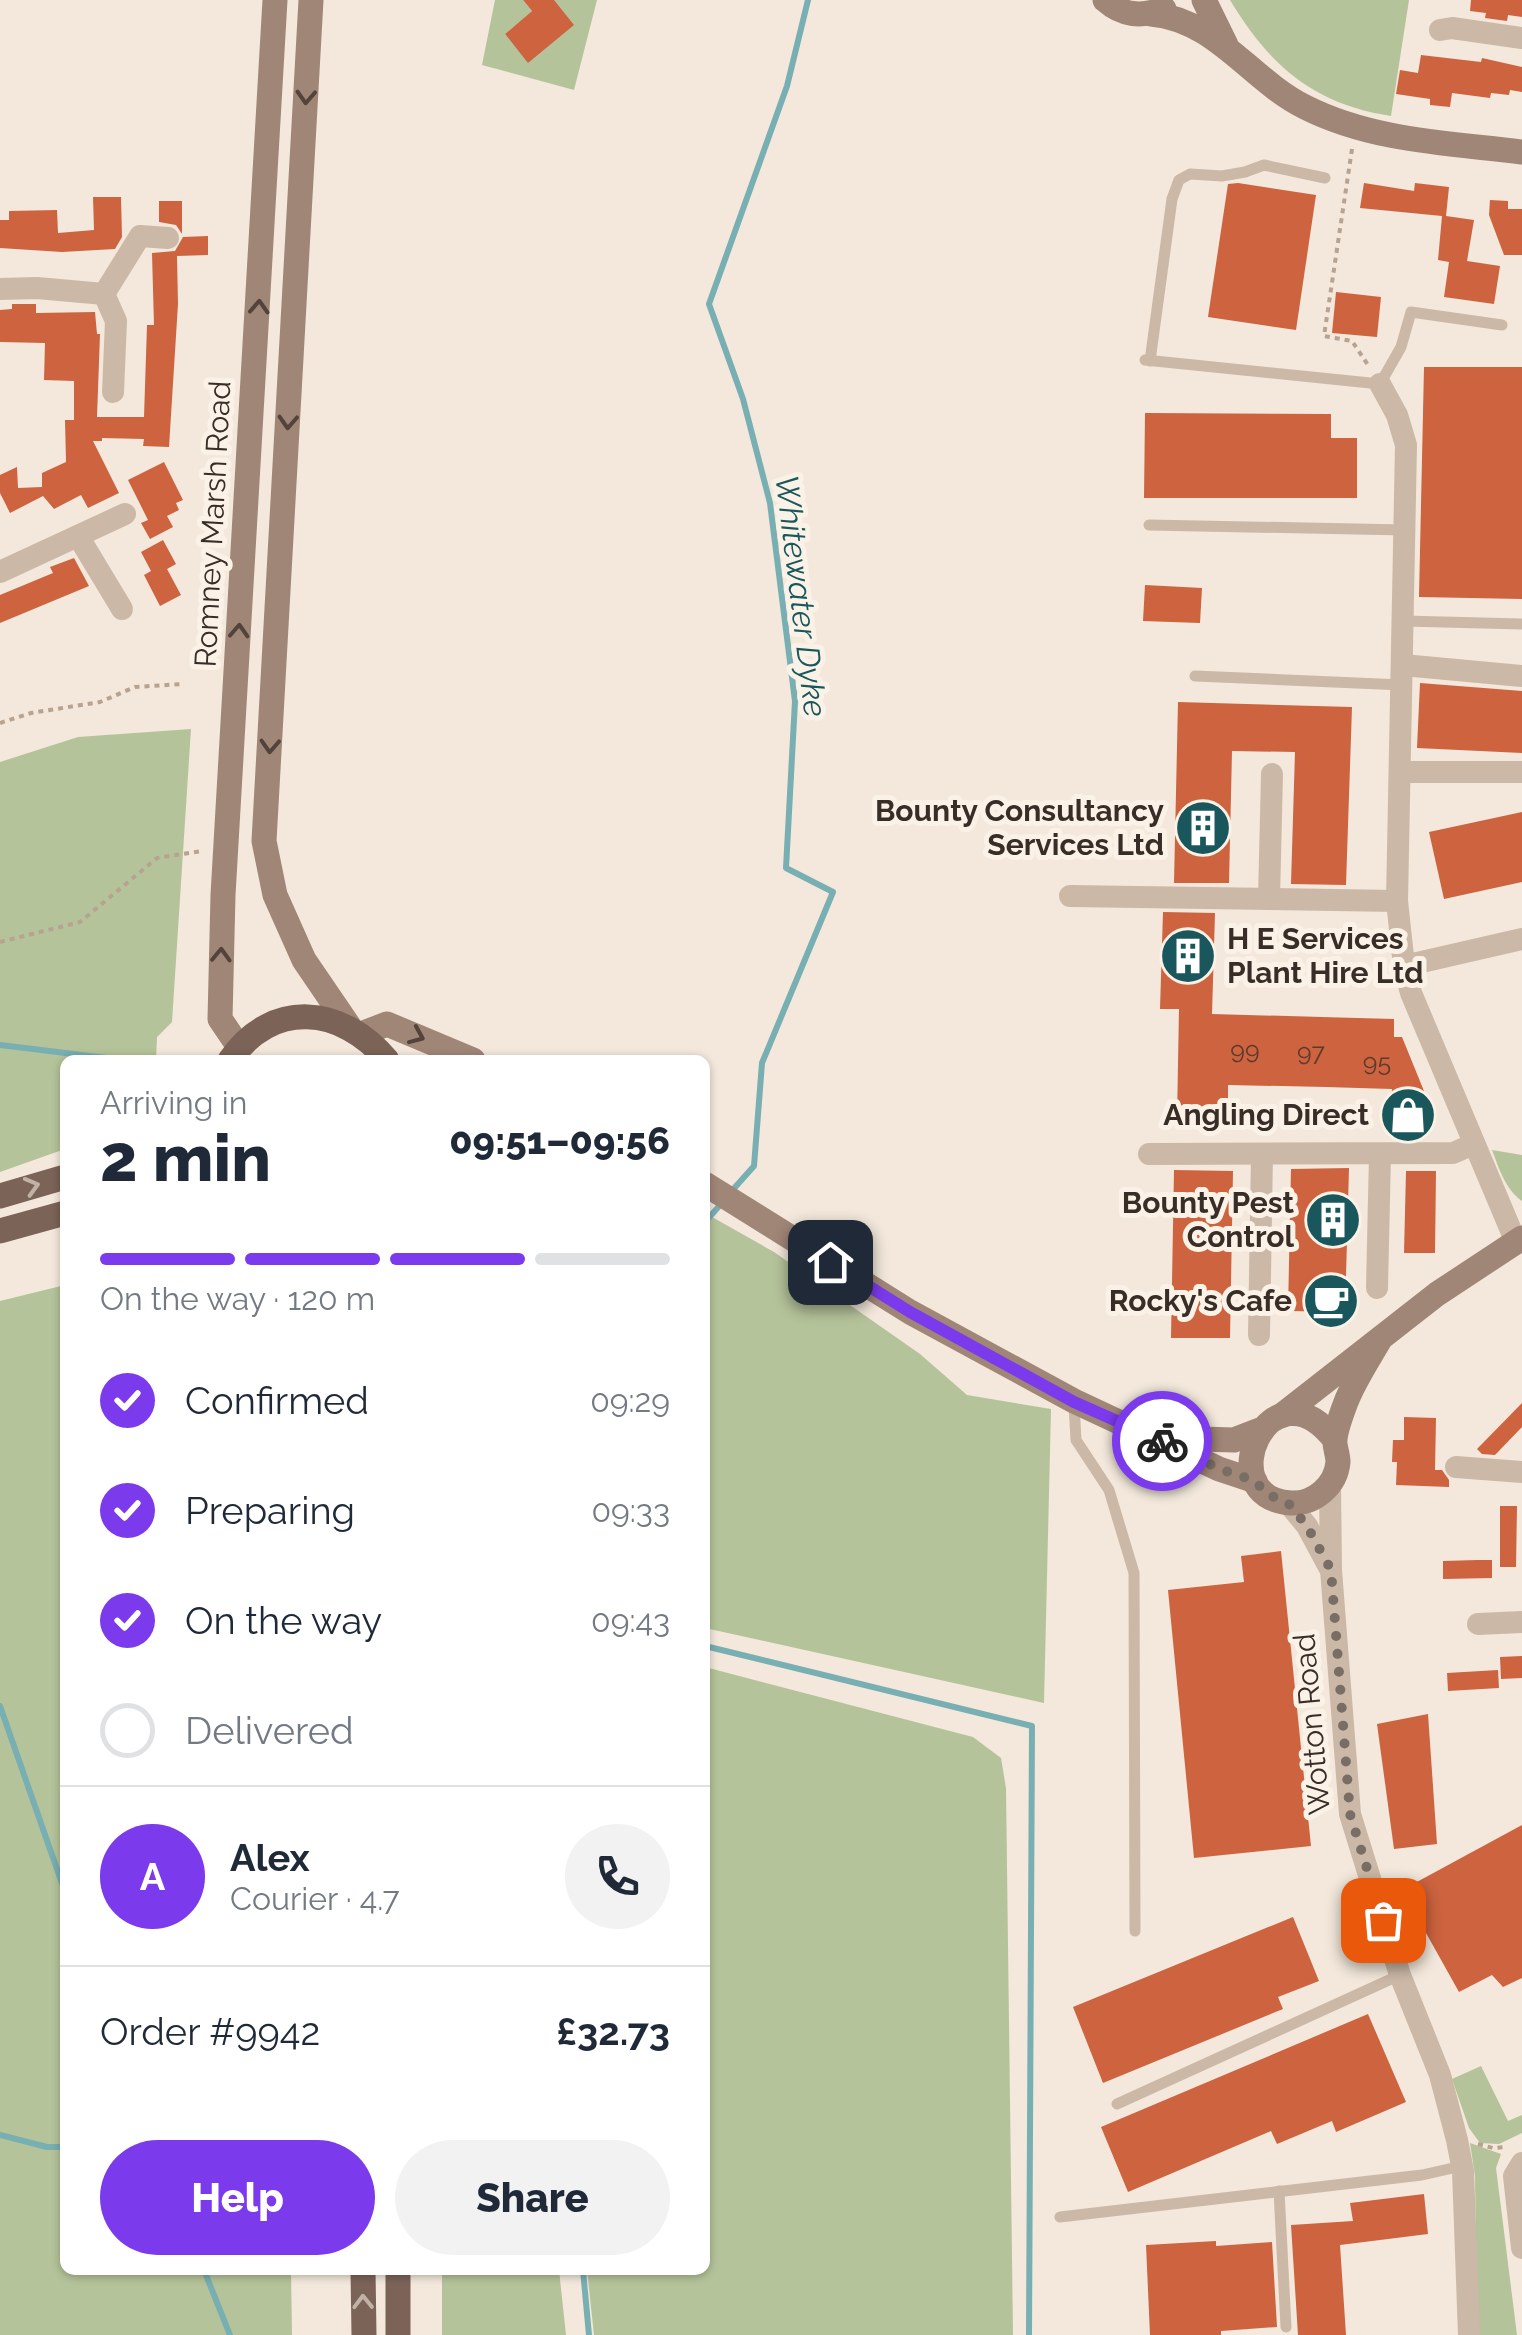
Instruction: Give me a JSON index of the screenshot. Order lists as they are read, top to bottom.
{
  "streets": {
    "street": ["Romney Marsh Road", "Wotton Road"]
  },
  "water": ["Whitewater Dyke"],
  "places": {
    "building": ["Bounty Consultancy Services Ltd", "H E Services Plant Hire Ltd", "Bounty Pest Control"],
    "shop": ["Angling Direct"],
    "cafe": ["Rocky's Cafe"]
  },
  "house_numbers": ["99", "97", "95"],
  "page": {
    "heading": ["2 min", "Arriving in", "09:51–09:56"],
    "panel": [
      "Alex",
      "Courier · 4.7",
      "Order #9942",
      "£32.73"
    ],
    "bar": "On the way · 120 m",
    "list": [
      ["Confirmed", "09:29"],
      ["Preparing", "09:33"],
      ["On the way", "09:43"],
      "Delivered"
    ],
    "round": "A",
    "buttons": ["Help", "Share"]
  }
}
